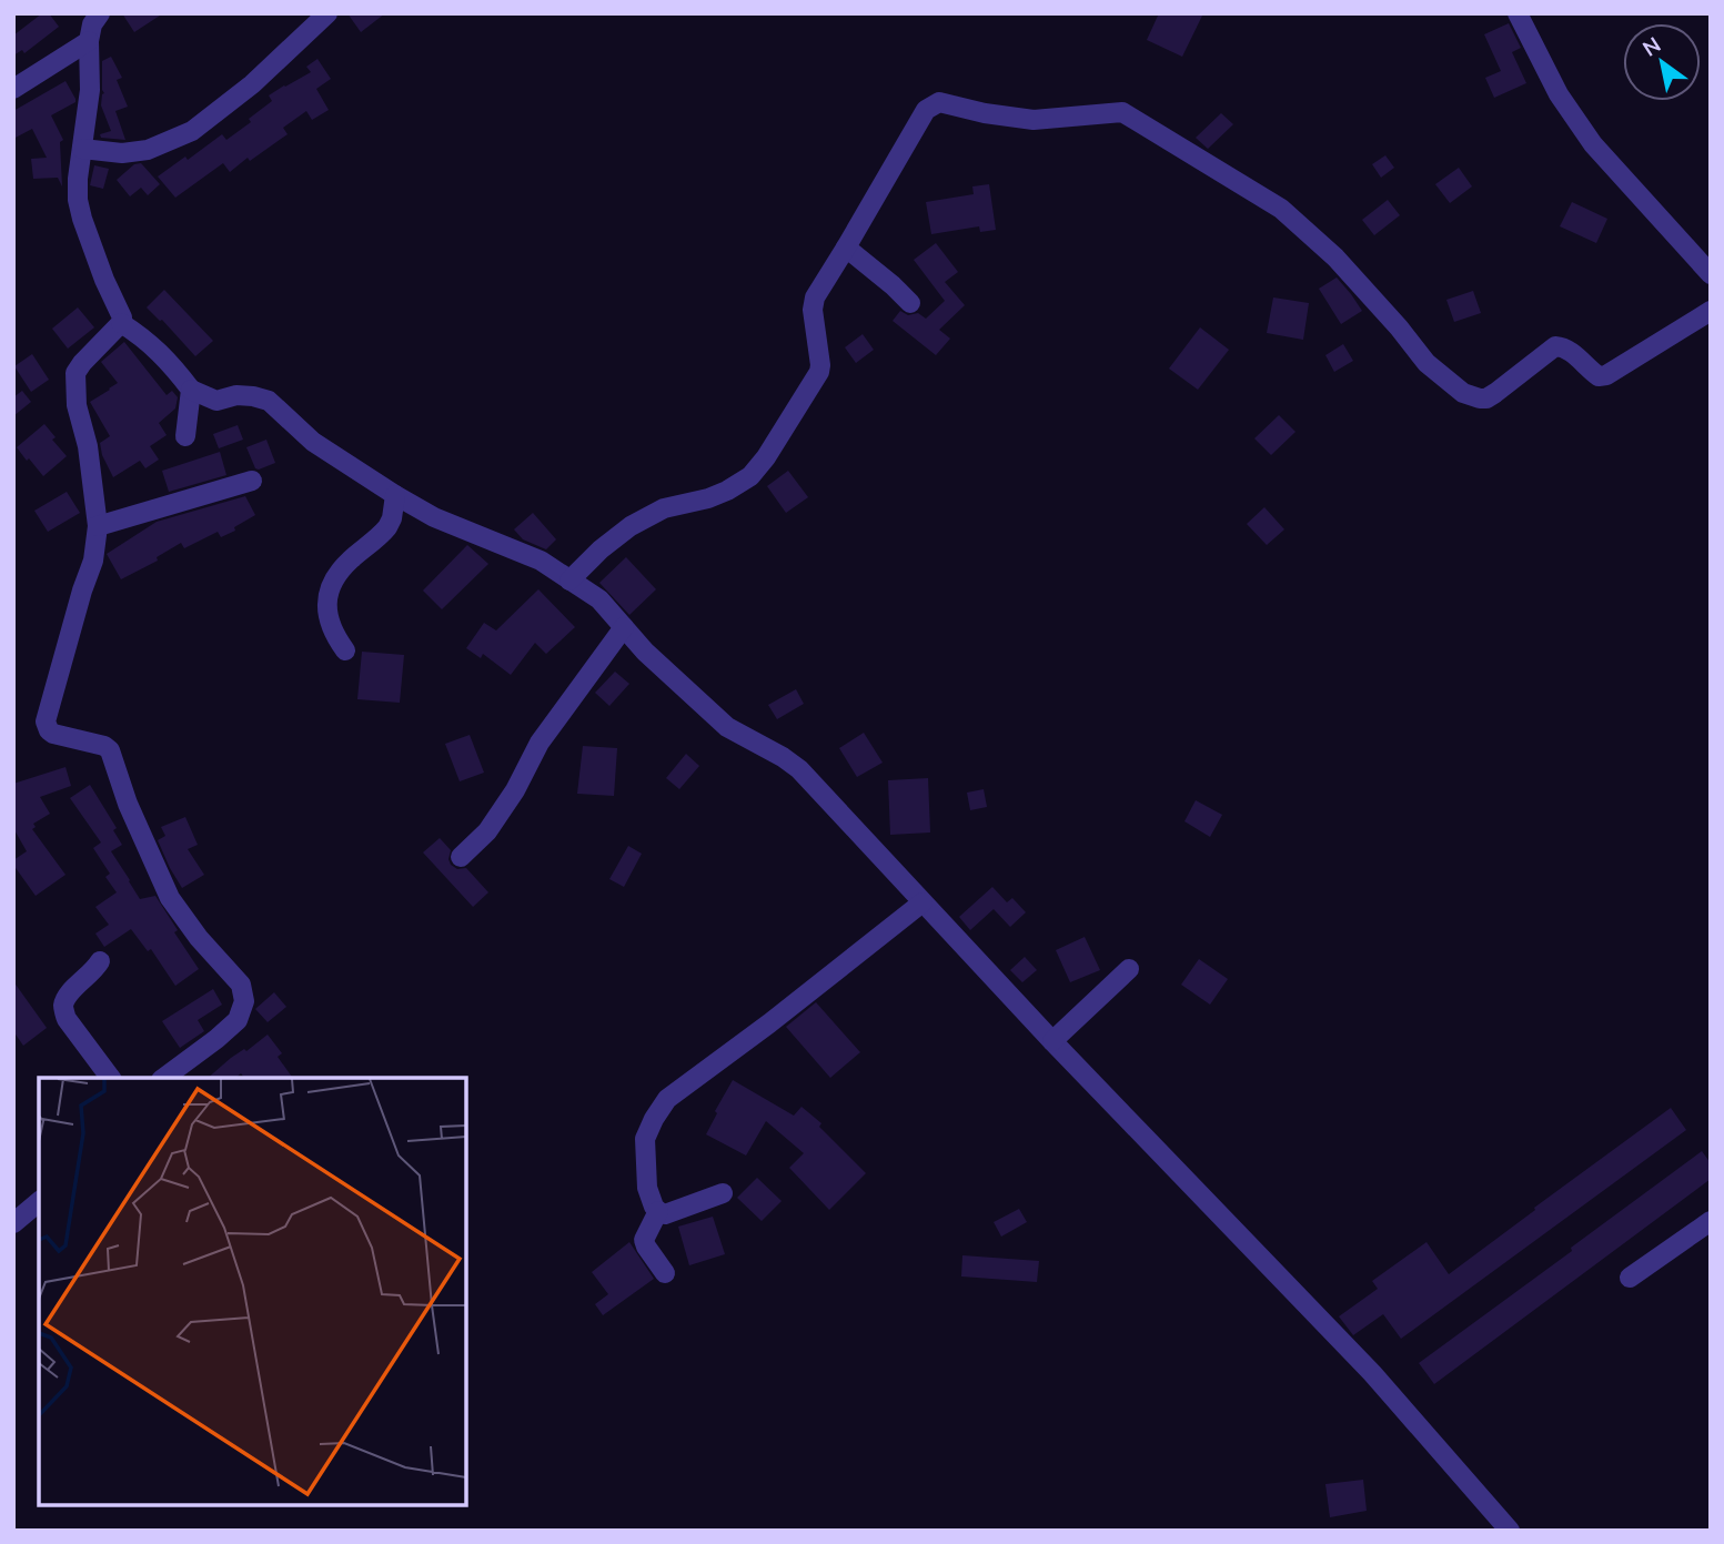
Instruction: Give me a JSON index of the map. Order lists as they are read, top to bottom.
{
  "north": "top left"
}
